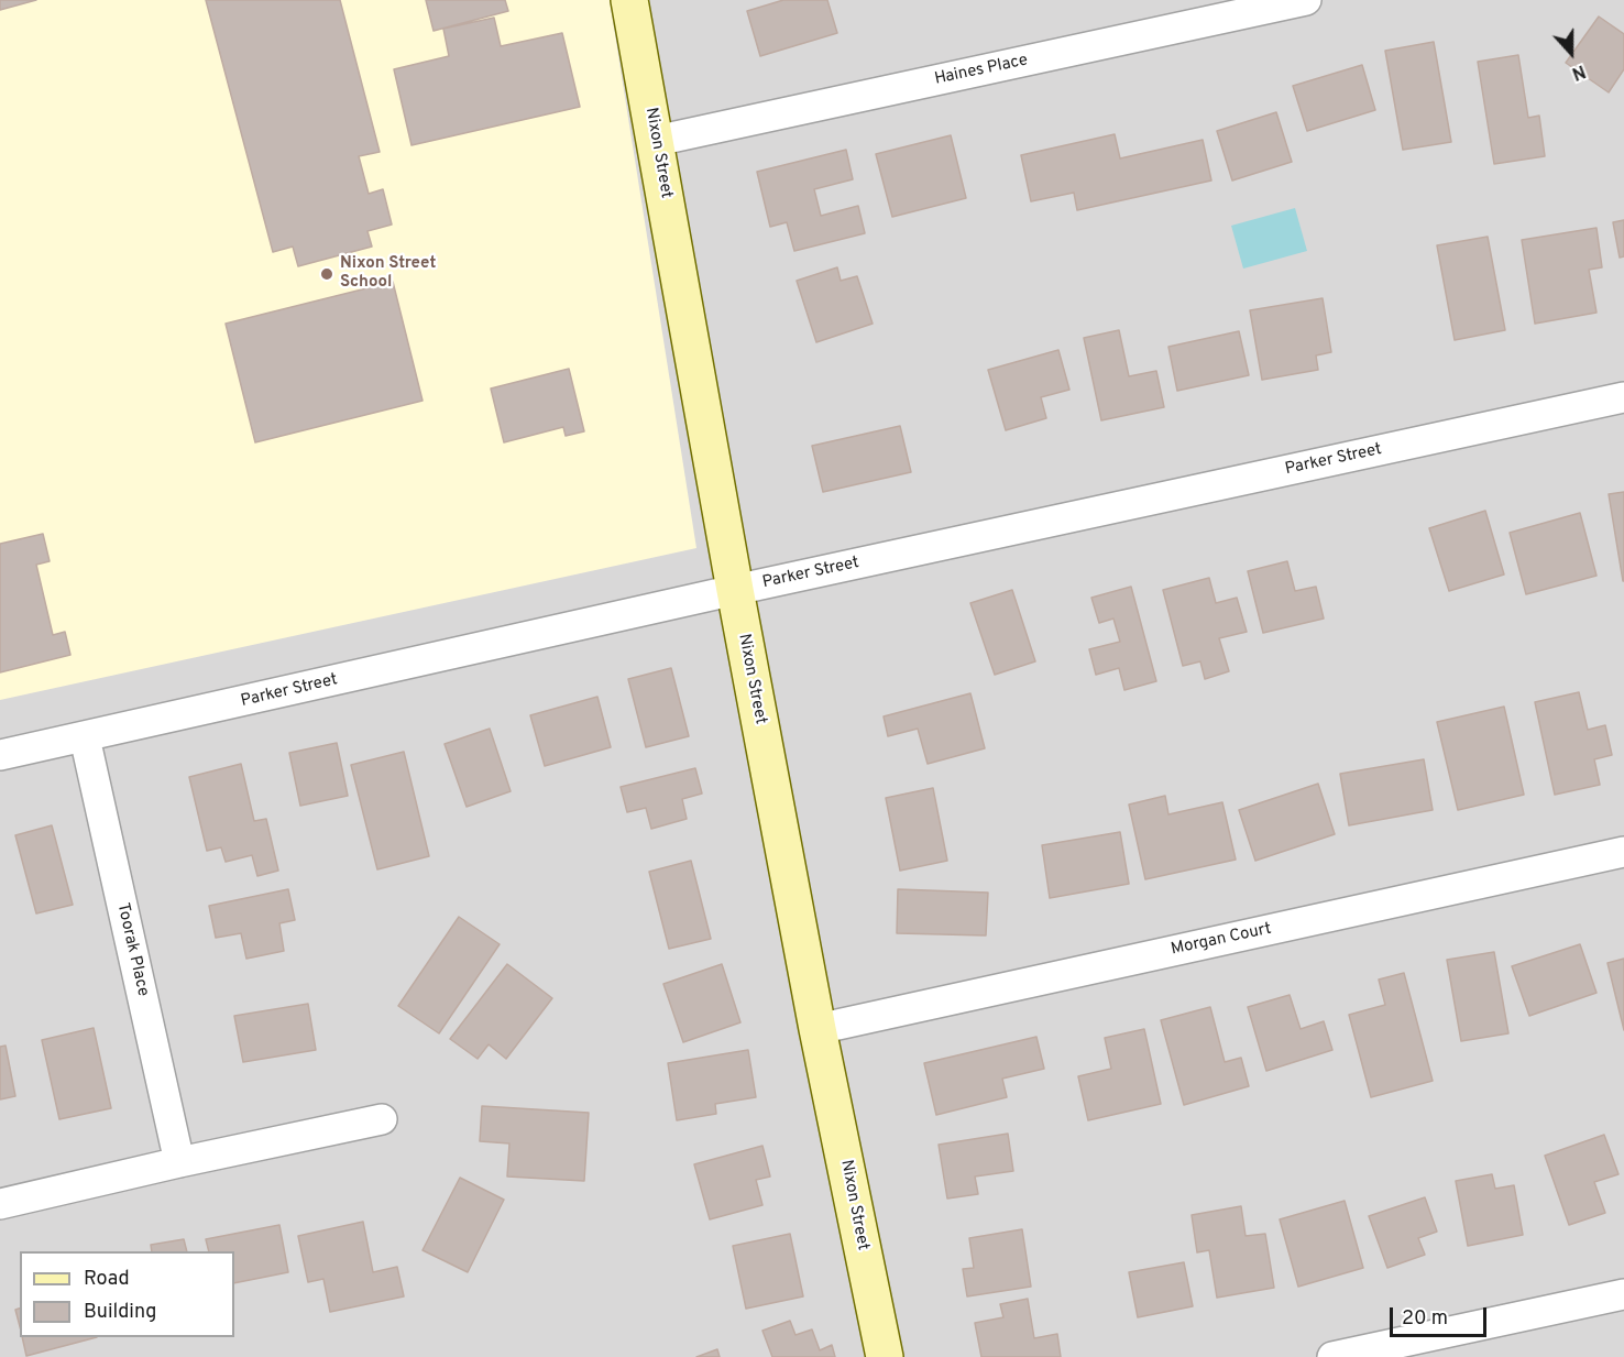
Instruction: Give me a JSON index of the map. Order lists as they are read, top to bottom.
{
  "streets": {
    "street": [
      "Haines Place",
      "Nixon Street",
      "Parker Street",
      "Morgan Court",
      "Toorak Place"
    ]
  },
  "crossings": [
    ["Haines Place", "Nixon Street"],
    ["Nixon Street", "Parker Street"],
    ["Nixon Street", "Morgan Court"],
    ["Parker Street", "Toorak Place"]
  ],
  "places": ["Nixon Street School"],
  "legend": ["Road", "Building"],
  "scale_bar": "20 m",
  "north": "bottom"
}
